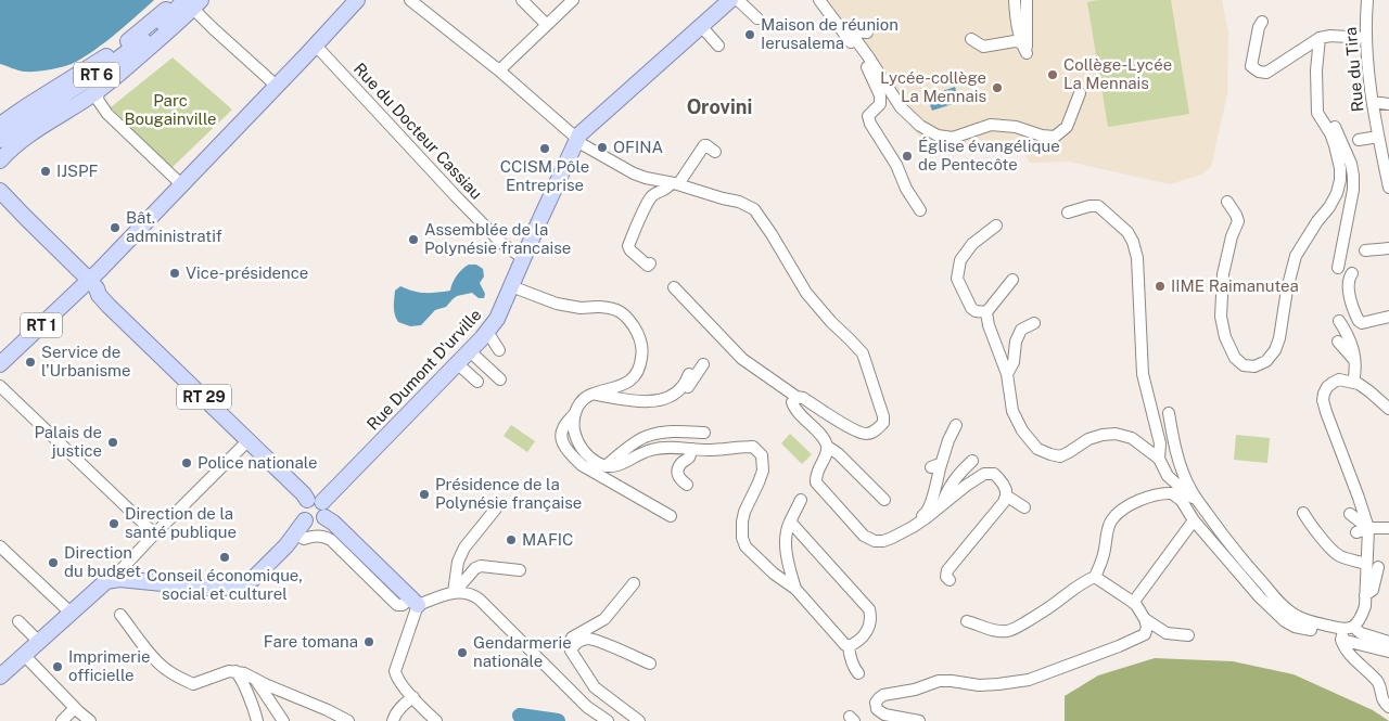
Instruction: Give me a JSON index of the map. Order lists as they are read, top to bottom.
{
  "streets": {
    "main road": [
      "RT 6",
      "RT 1",
      "Rue Dumont D'urville",
      "RT 29"
    ],
    "street": ["Rue du Tira", "Rue du Docteur Cassiau"]
  },
  "crossings": [
    ["Rue du Docteur Cassiau", "RT 1"],
    ["Rue du Docteur Cassiau", "Rue Dumont D'urville"],
    ["RT 1", "RT 29"],
    ["Rue Dumont D'urville", "RT 29"]
  ],
  "districts": ["Orovini"],
  "parks": ["Parc Bougainville"],
  "places": [
    "Maison de réunion Ierusalema",
    "Collège-Lycée La Mennais",
    "Lycée-collège La Mennais",
    "OFINA",
    "CCISM Pôle Entreprise",
    "Église évangélique de Pentecôte",
    "IJSPF",
    "Bât. administratif",
    "Assemblée de la Polynésie francaise",
    "Vice-présidence",
    "IIME Raimanutea",
    "Service de l'Urbanisme",
    "Palais de justice",
    "Police nationale",
    "Présidence de la Polynésie française",
    "Direction de la santé publique",
    "MAFIC",
    "Conseil économique, social et culturel",
    "Direction du budget",
    "Fare tomana",
    "Gendarmerie nationale",
    "Imprimerie officielle"
  ]
}
